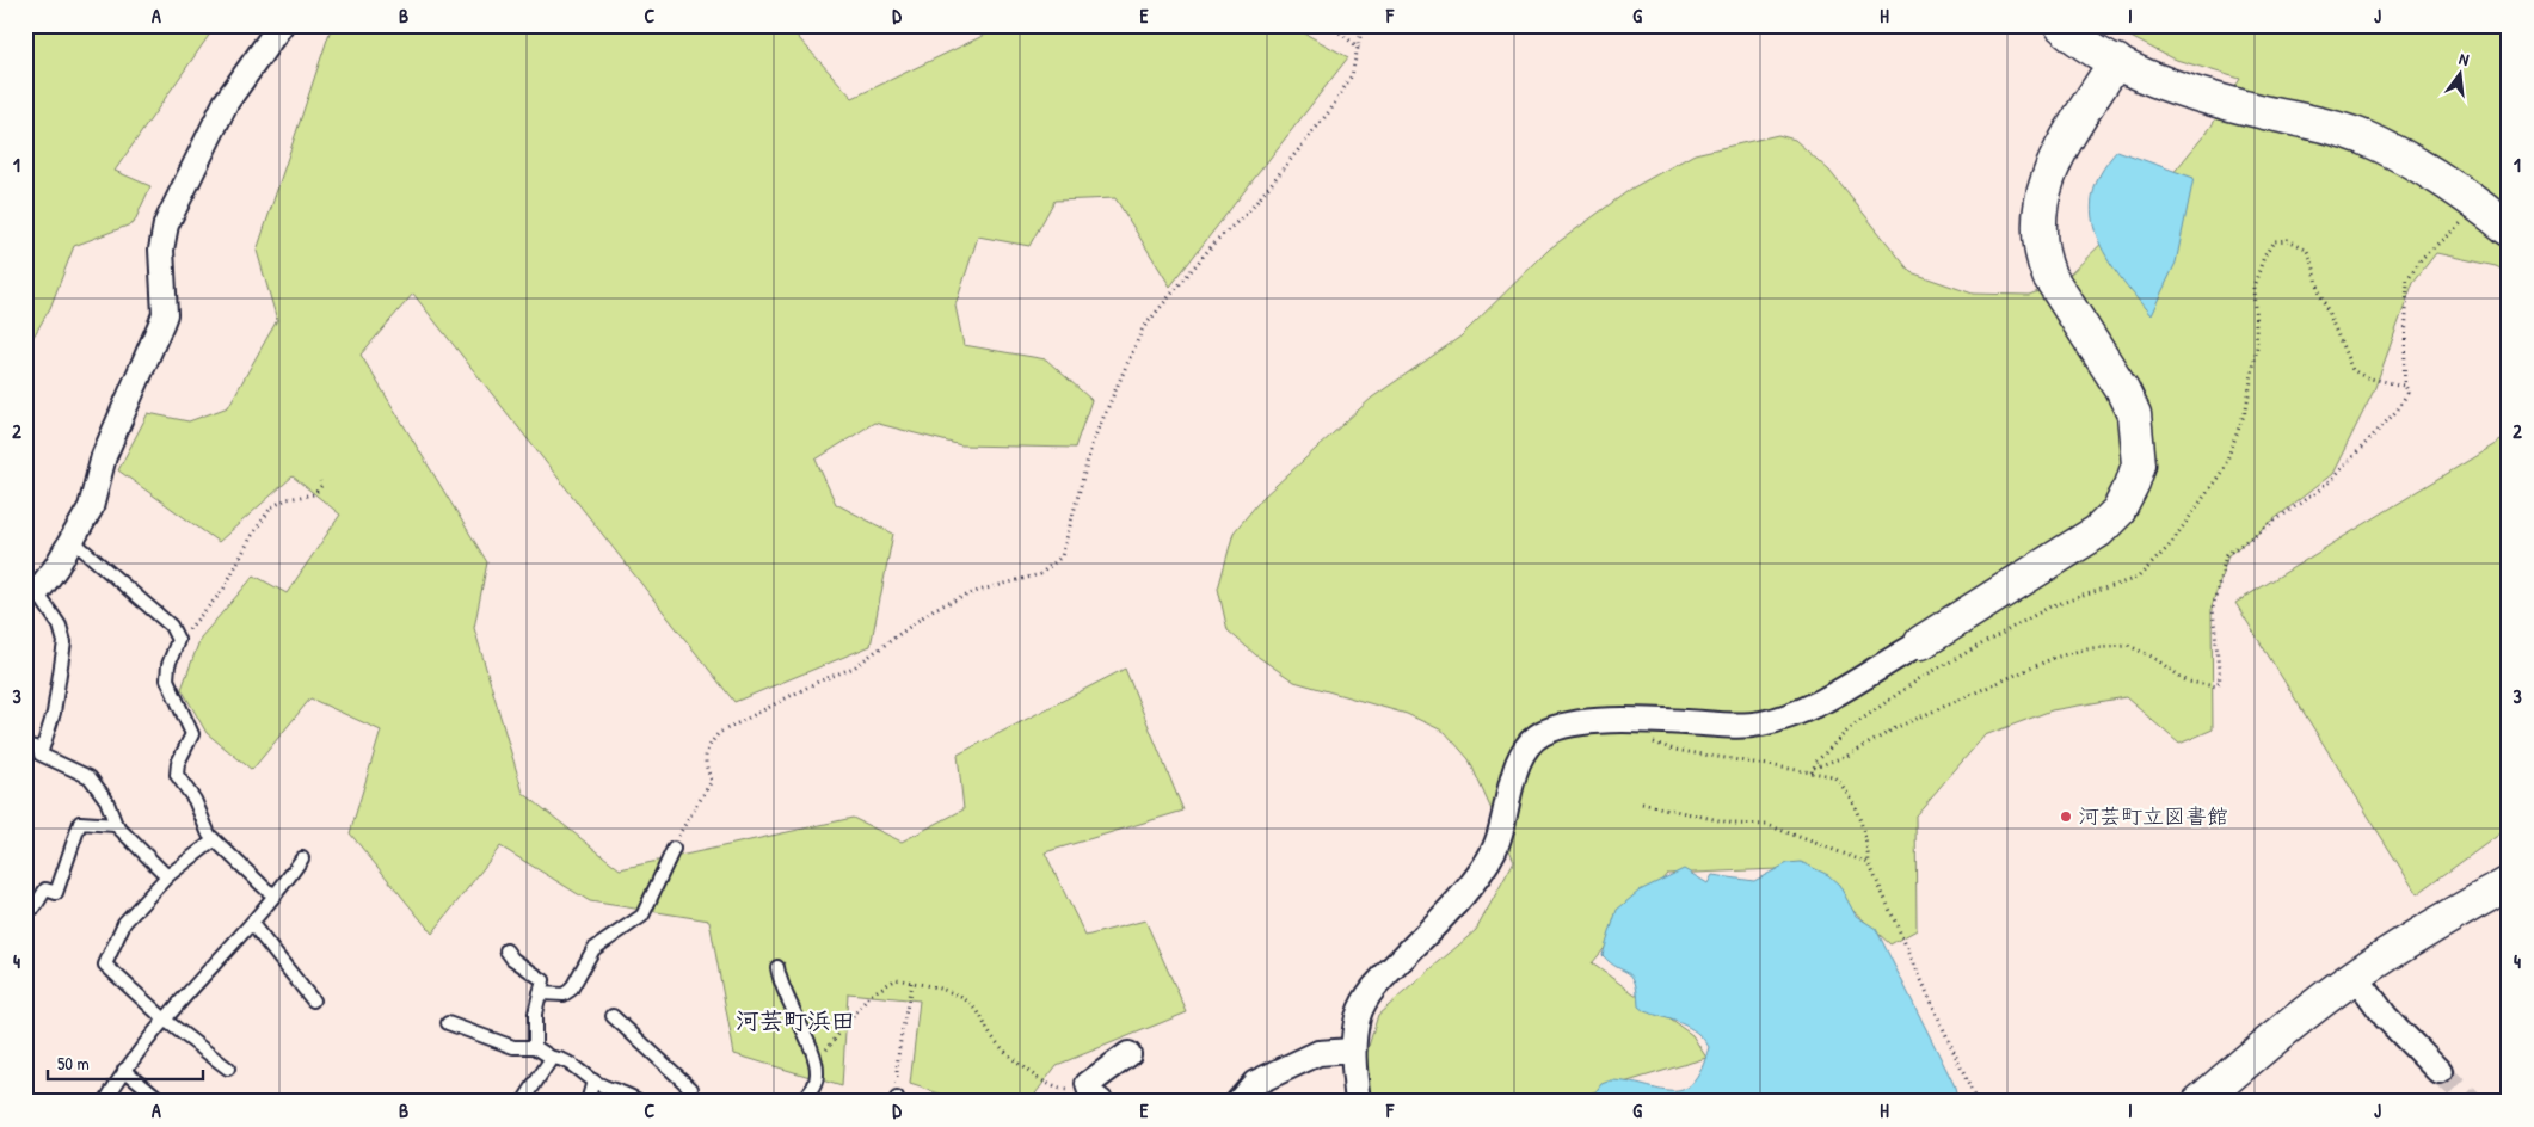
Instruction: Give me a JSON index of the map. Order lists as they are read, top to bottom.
{
  "districts": ["河芸町浜田"],
  "places": ["河芸町立図書館"],
  "scale_bar": "50 m",
  "north": "top",
  "grid": {
    "columns": [
      "A",
      "B",
      "C",
      "D",
      "E",
      "F",
      "G",
      "H",
      "I",
      "J"
    ],
    "rows": [
      "1",
      "2",
      "3",
      "4"
    ]
  }
}
